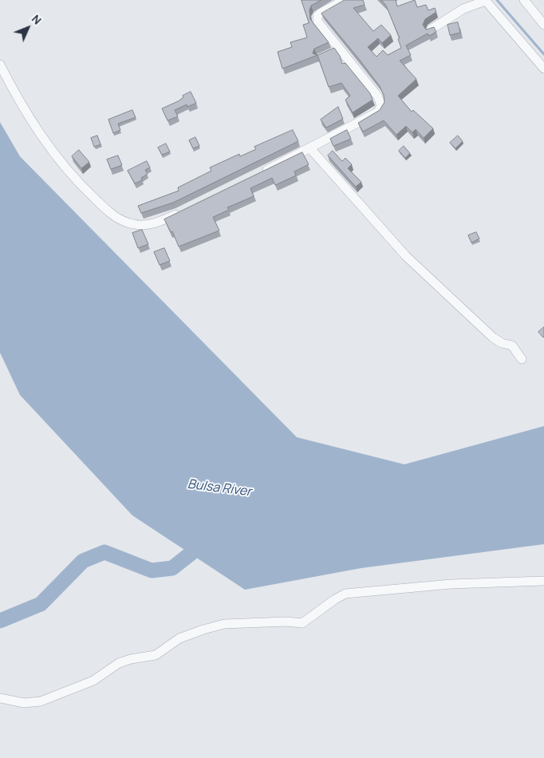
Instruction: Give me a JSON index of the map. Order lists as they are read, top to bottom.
{
  "water": ["Bulsa River"],
  "north": "top right"
}
